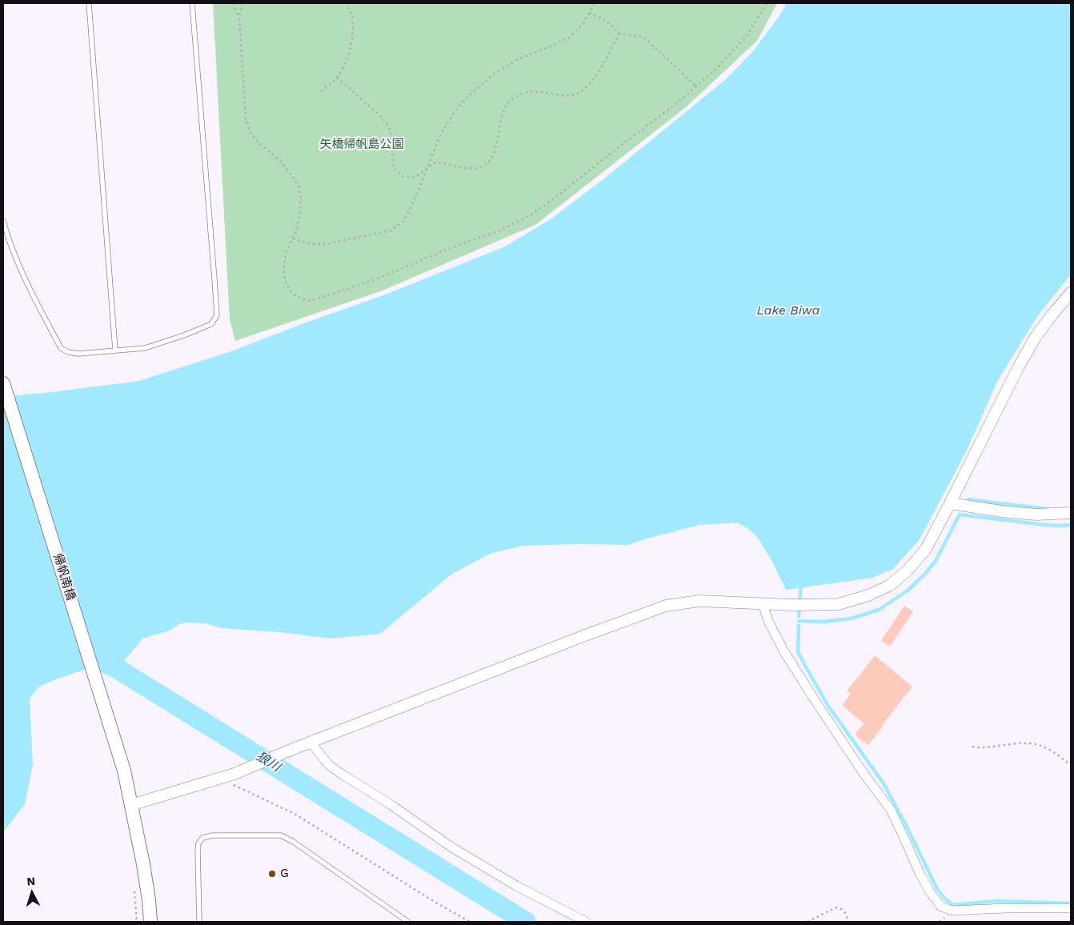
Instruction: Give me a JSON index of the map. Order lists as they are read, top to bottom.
{
  "streets": {
    "main road": ["帰帆南橋"]
  },
  "water": ["Lake Biwa", "狼川"],
  "parks": ["矢橋帰帆島公園"],
  "places": ["G"],
  "north": "top"
}
